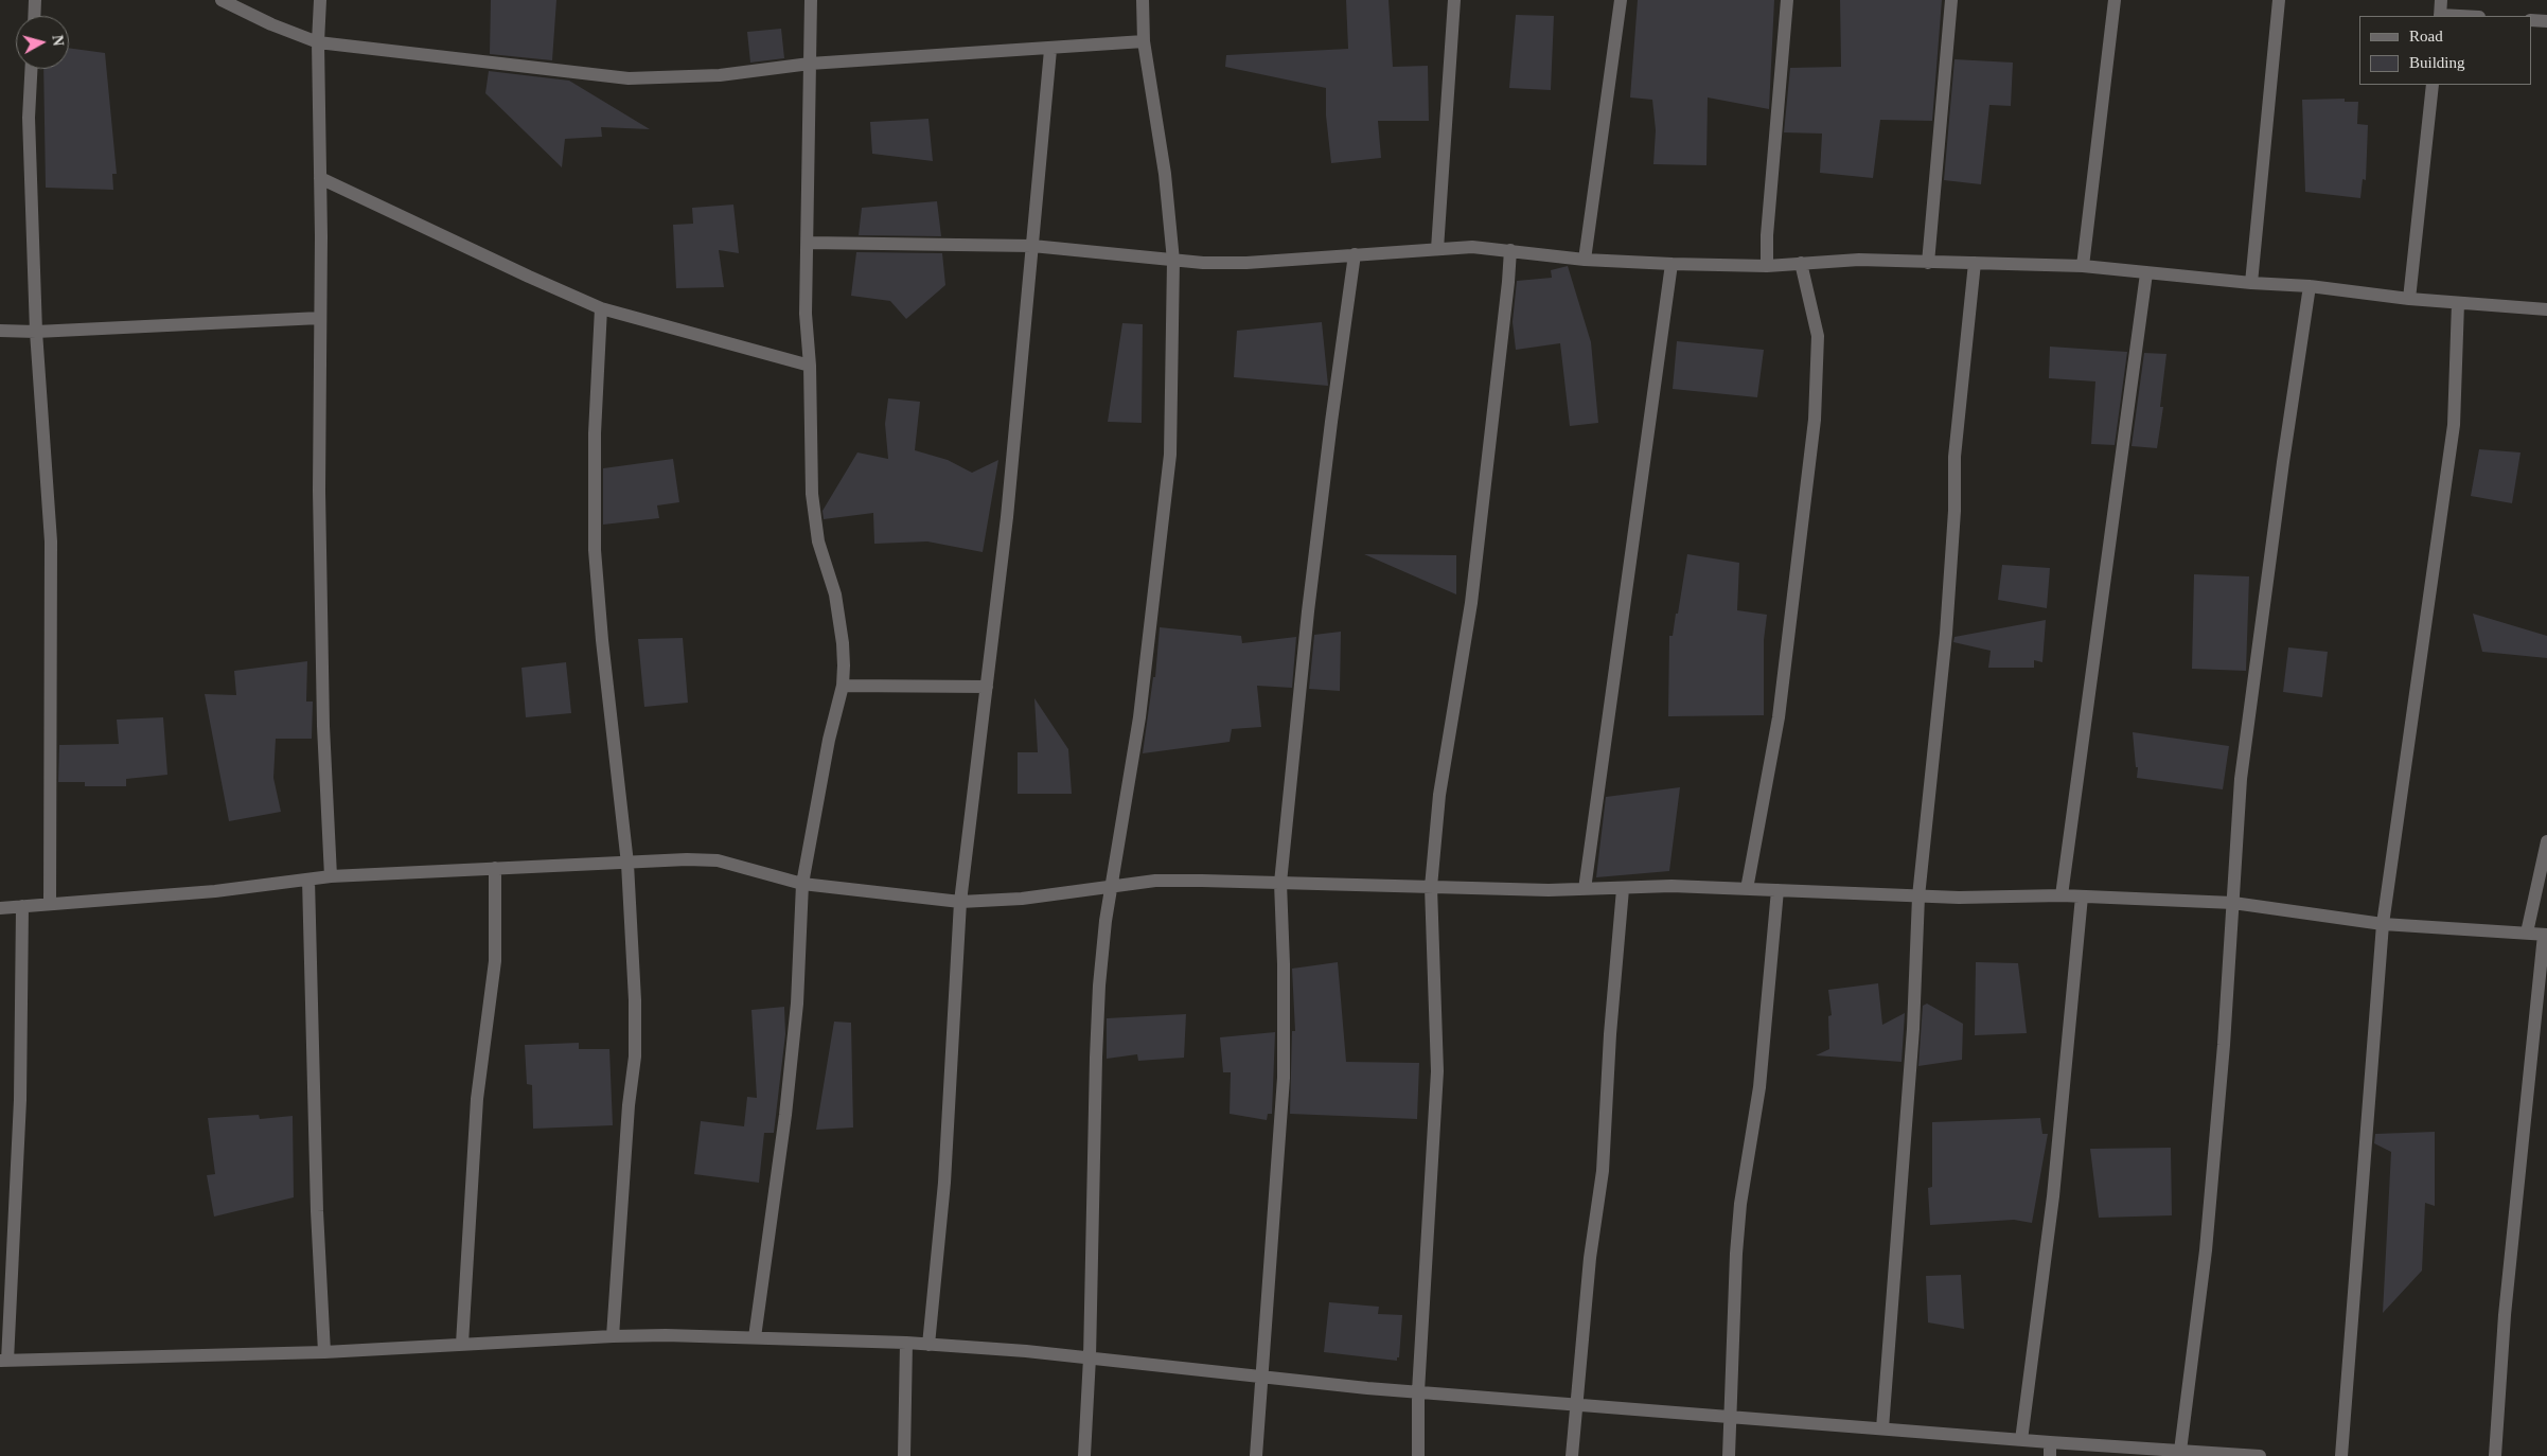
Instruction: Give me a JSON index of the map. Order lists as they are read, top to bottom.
{
  "legend": ["Road", "Building"],
  "north": "right"
}
